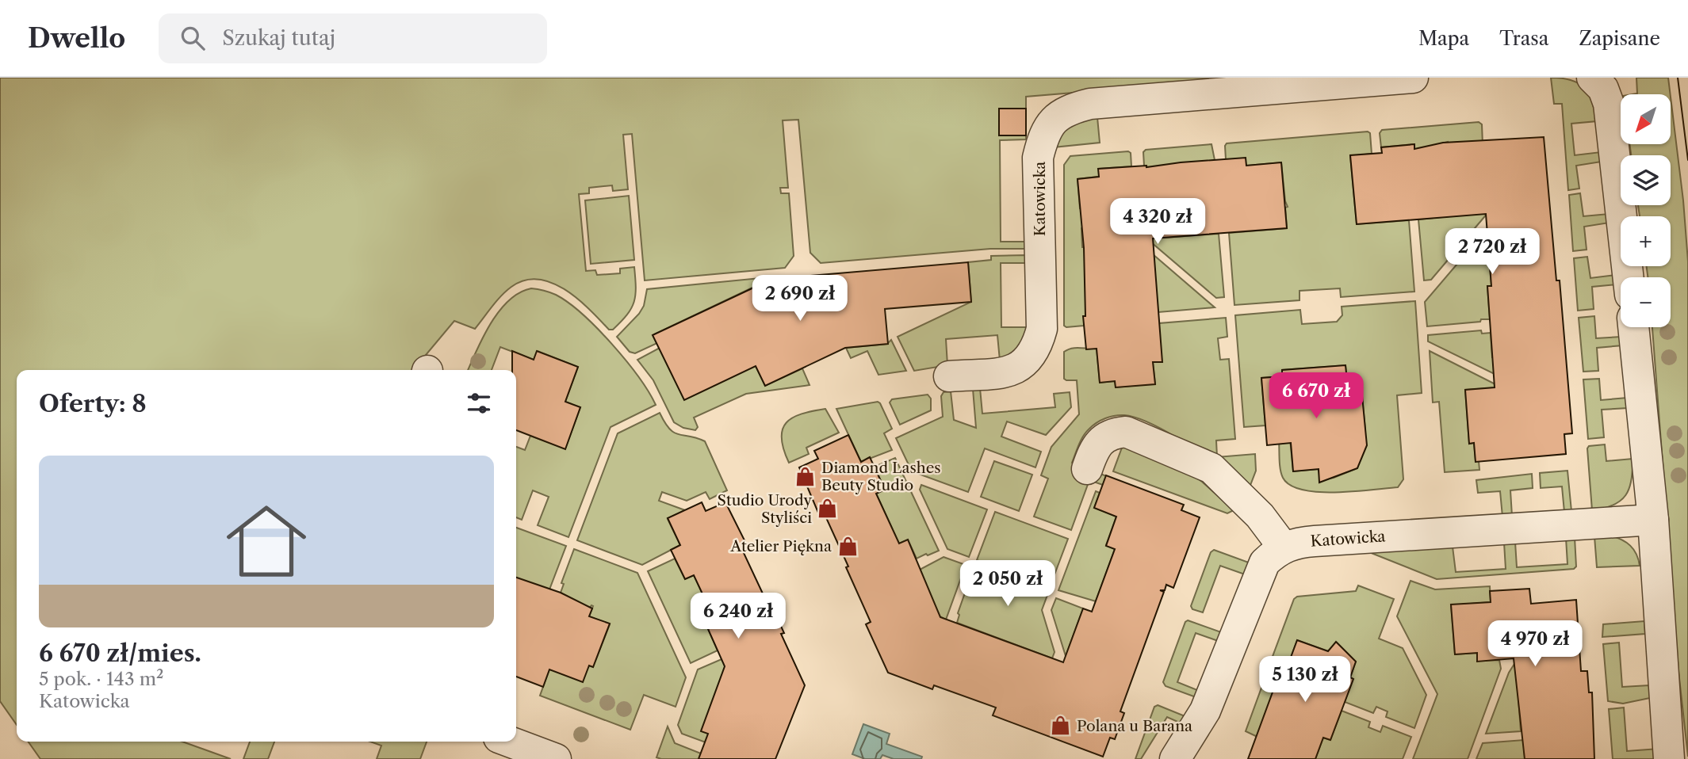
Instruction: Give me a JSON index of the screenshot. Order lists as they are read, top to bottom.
{
  "streets": {
    "street": ["Katowicka"]
  },
  "places": {
    "shop": [
      "Diamond Lashes Beuty Studio",
      "Studio Urody Styliści",
      "Atelier Piękna",
      "Polana u Barana"
    ]
  },
  "north": "bottom left",
  "page": {
    "header": "Dwello",
    "search": "Szukaj tutaj",
    "nav": ["Mapa", "Trasa", "Zapisane"],
    "map_buttons": ["+", "−"],
    "price": [
      "4 320 zł",
      "2 720 zł",
      "2 690 zł",
      "6 670 zł",
      "2 050 zł",
      "6 240 zł",
      "4 970 zł",
      "5 130 zł"
    ],
    "heading": "Oferty: 8",
    "list": [
      {
        "name": "6 670 zł/mies.",
        "note": "5 pok. · 143 m² · Katowicka"
      }
    ]
  }
}
